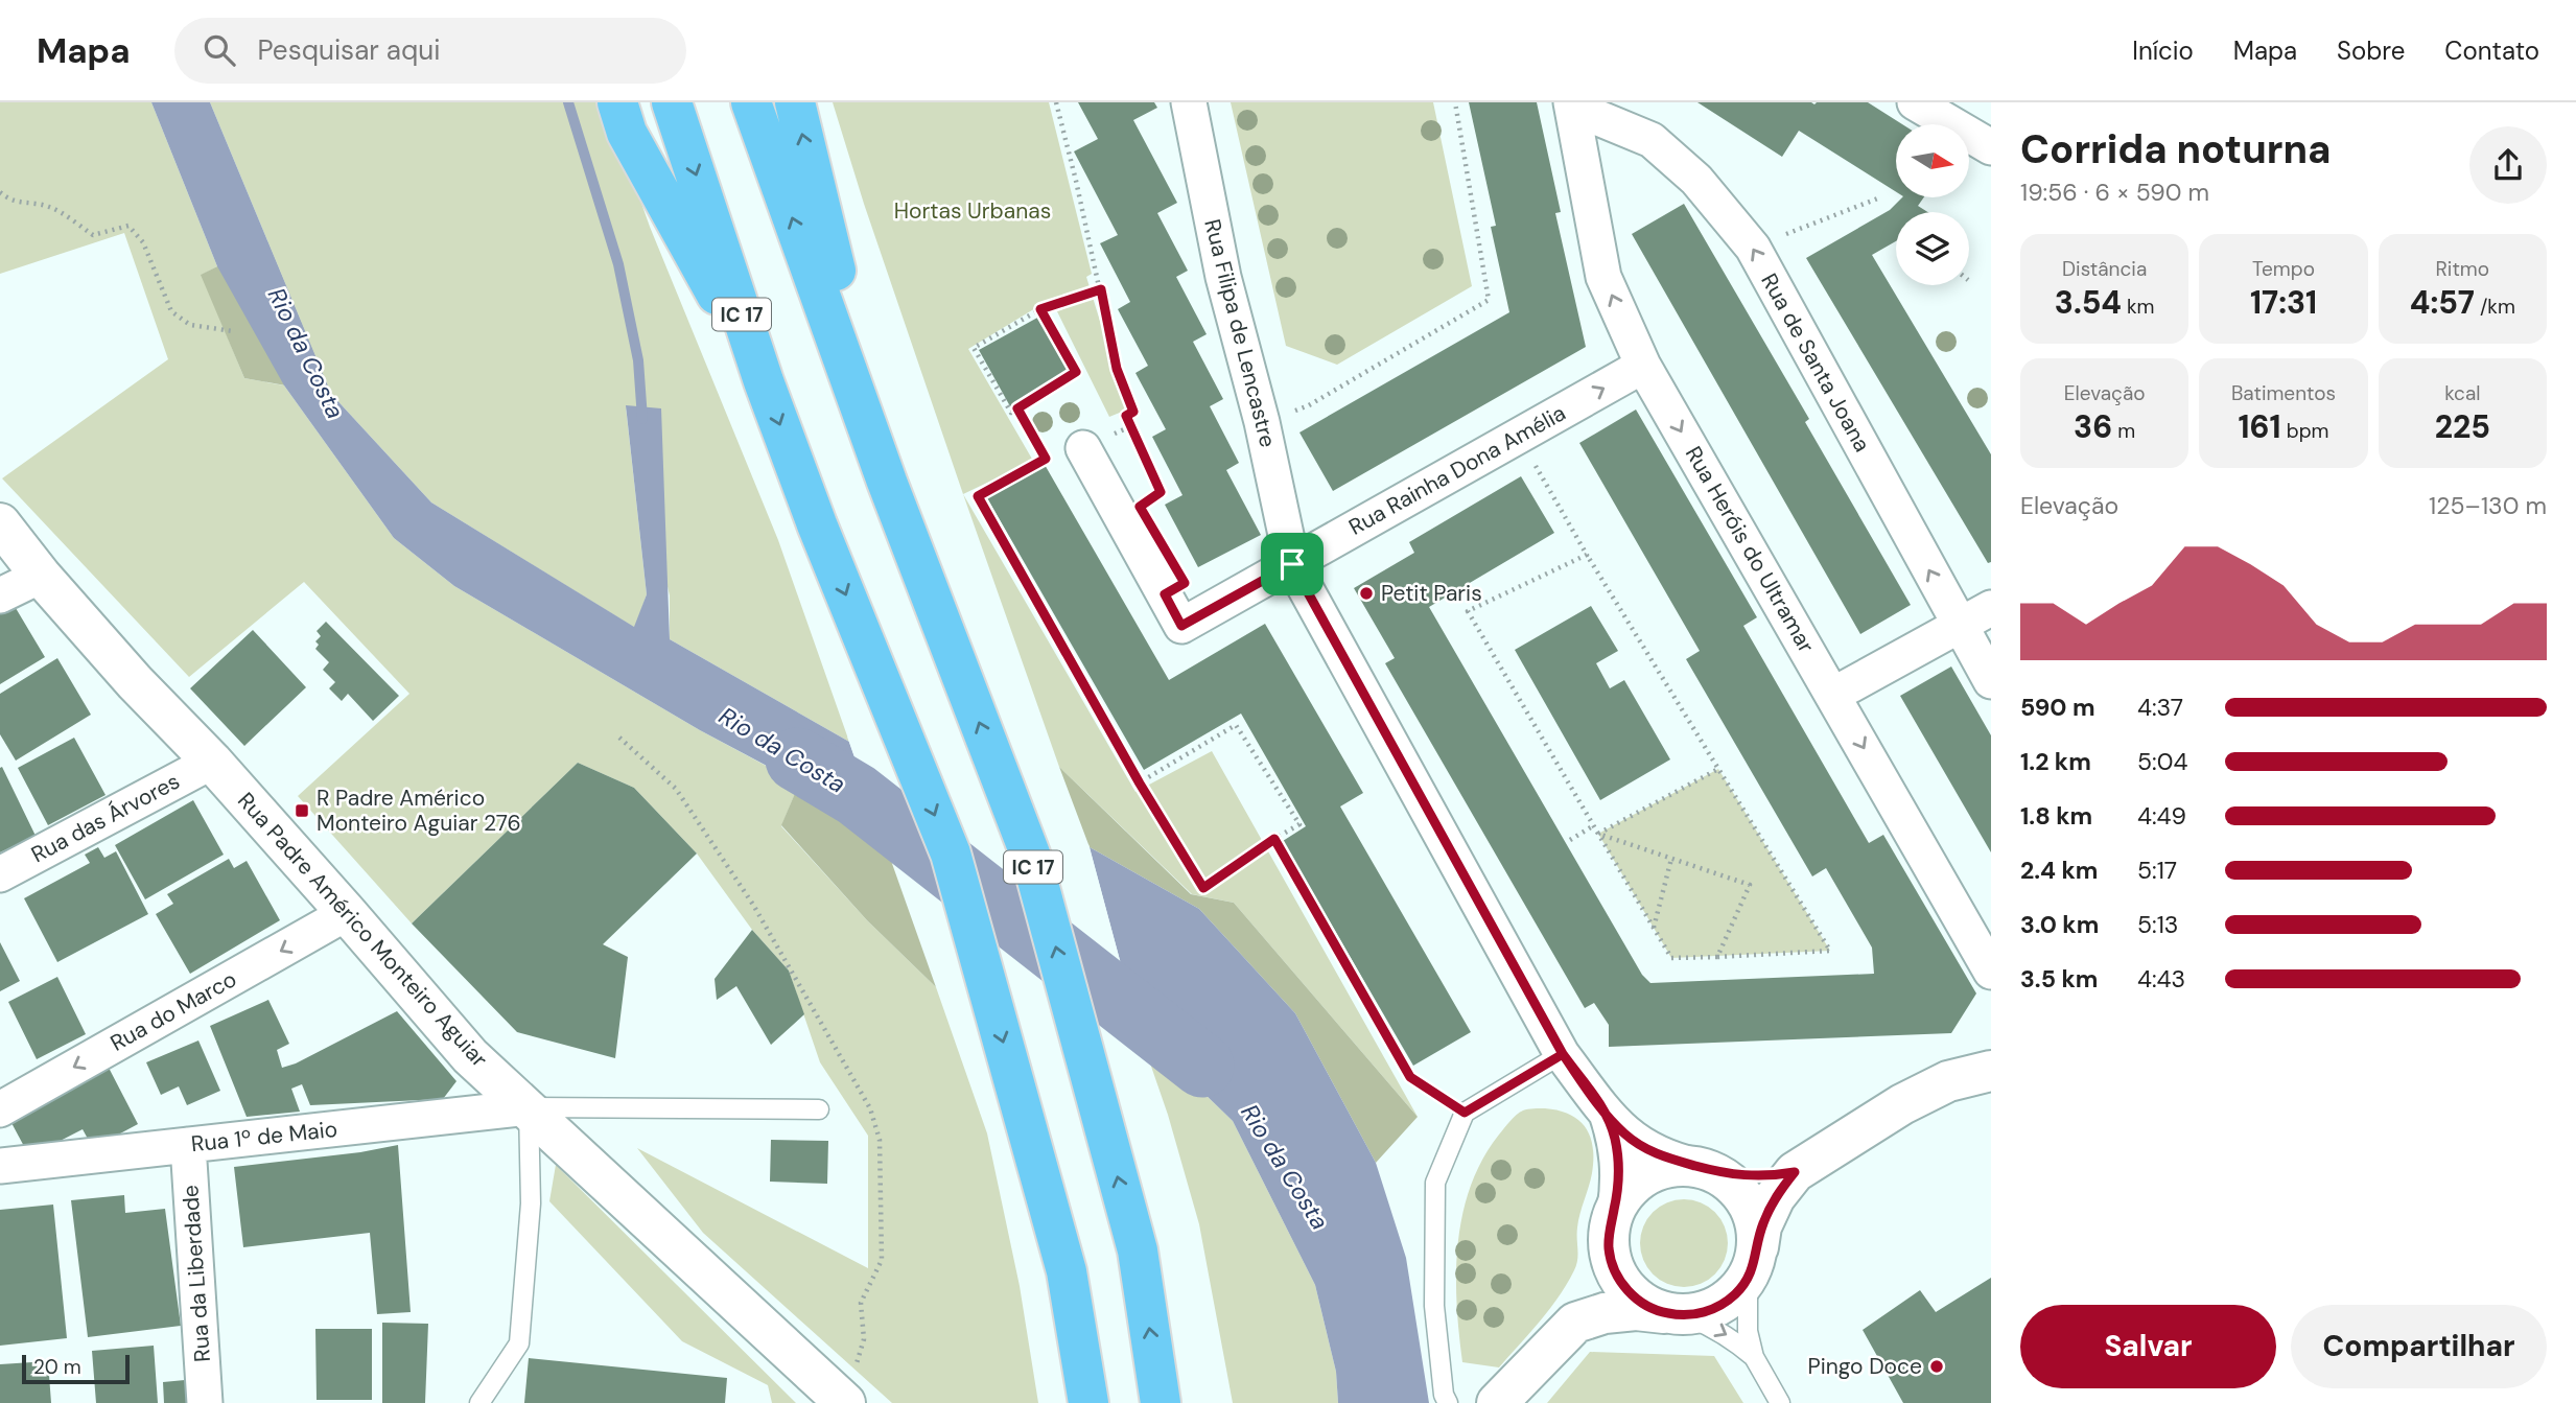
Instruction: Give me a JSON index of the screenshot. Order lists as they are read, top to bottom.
{
  "streets": {
    "highway": ["IC 17"],
    "street": [
      "Rua Filipa de Lencastre",
      "Rua de Santa Joana",
      "Rua Rainha Dona Amélia",
      "Rua Heróis do Ultramar",
      "Rua das Árvores",
      "Rua Padre Américo Monteiro Aguiar",
      "Rua do Marco",
      "Rua 1º de Maio",
      "Rua da Liberdade"
    ]
  },
  "crossings": [
    ["Rua Filipa de Lencastre", "Rua Rainha Dona Amélia"],
    ["Rua de Santa Joana", "Rua Heróis do Ultramar"],
    ["Rua Rainha Dona Amélia", "Rua Heróis do Ultramar"],
    ["Rua das Árvores", "Rua Padre Américo Monteiro Aguiar"],
    ["Rua Padre Américo Monteiro Aguiar", "Rua do Marco"],
    ["Rua Padre Américo Monteiro Aguiar", "Rua 1º de Maio"],
    ["Rua 1º de Maio", "Rua da Liberdade"]
  ],
  "one_way": ["Rua de Santa Joana", "Rua do Marco"],
  "water": ["Rio da Costa"],
  "parks": ["Hortas Urbanas"],
  "places": {
    "other": ["Petit Paris", "Pingo Doce"],
    "transit": ["R Padre Américo Monteiro Aguiar 276"]
  },
  "scale_bar": "20 m",
  "north": "right",
  "page": {
    "header": "Mapa",
    "search": "Pesquisar aqui",
    "nav": [
      "Início",
      "Mapa",
      "Sobre",
      "Contato"
    ],
    "heading": ["Corrida noturna", "19:56 · 6 × 590 m"],
    "stats": [
      ["Distância", "3.54 km"],
      ["Tempo", "17:31"],
      ["Ritmo", "4:57 /km"],
      ["Elevação", "36 m"],
      ["Batimentos", "161 bpm"],
      ["kcal", "225"]
    ],
    "chart": ["Elevação", "125–130 m"],
    "list": [
      {
        "name": "590 m",
        "note": "4:37"
      },
      {
        "name": "1.2 km",
        "note": "5:04"
      },
      {
        "name": "1.8 km",
        "note": "4:49"
      },
      {
        "name": "2.4 km",
        "note": "5:17"
      },
      {
        "name": "3.0 km",
        "note": "5:13"
      },
      {
        "name": "3.5 km",
        "note": "4:43"
      }
    ],
    "buttons": ["Salvar", "Compartilhar"],
    "scale": "20 m"
  }
}
